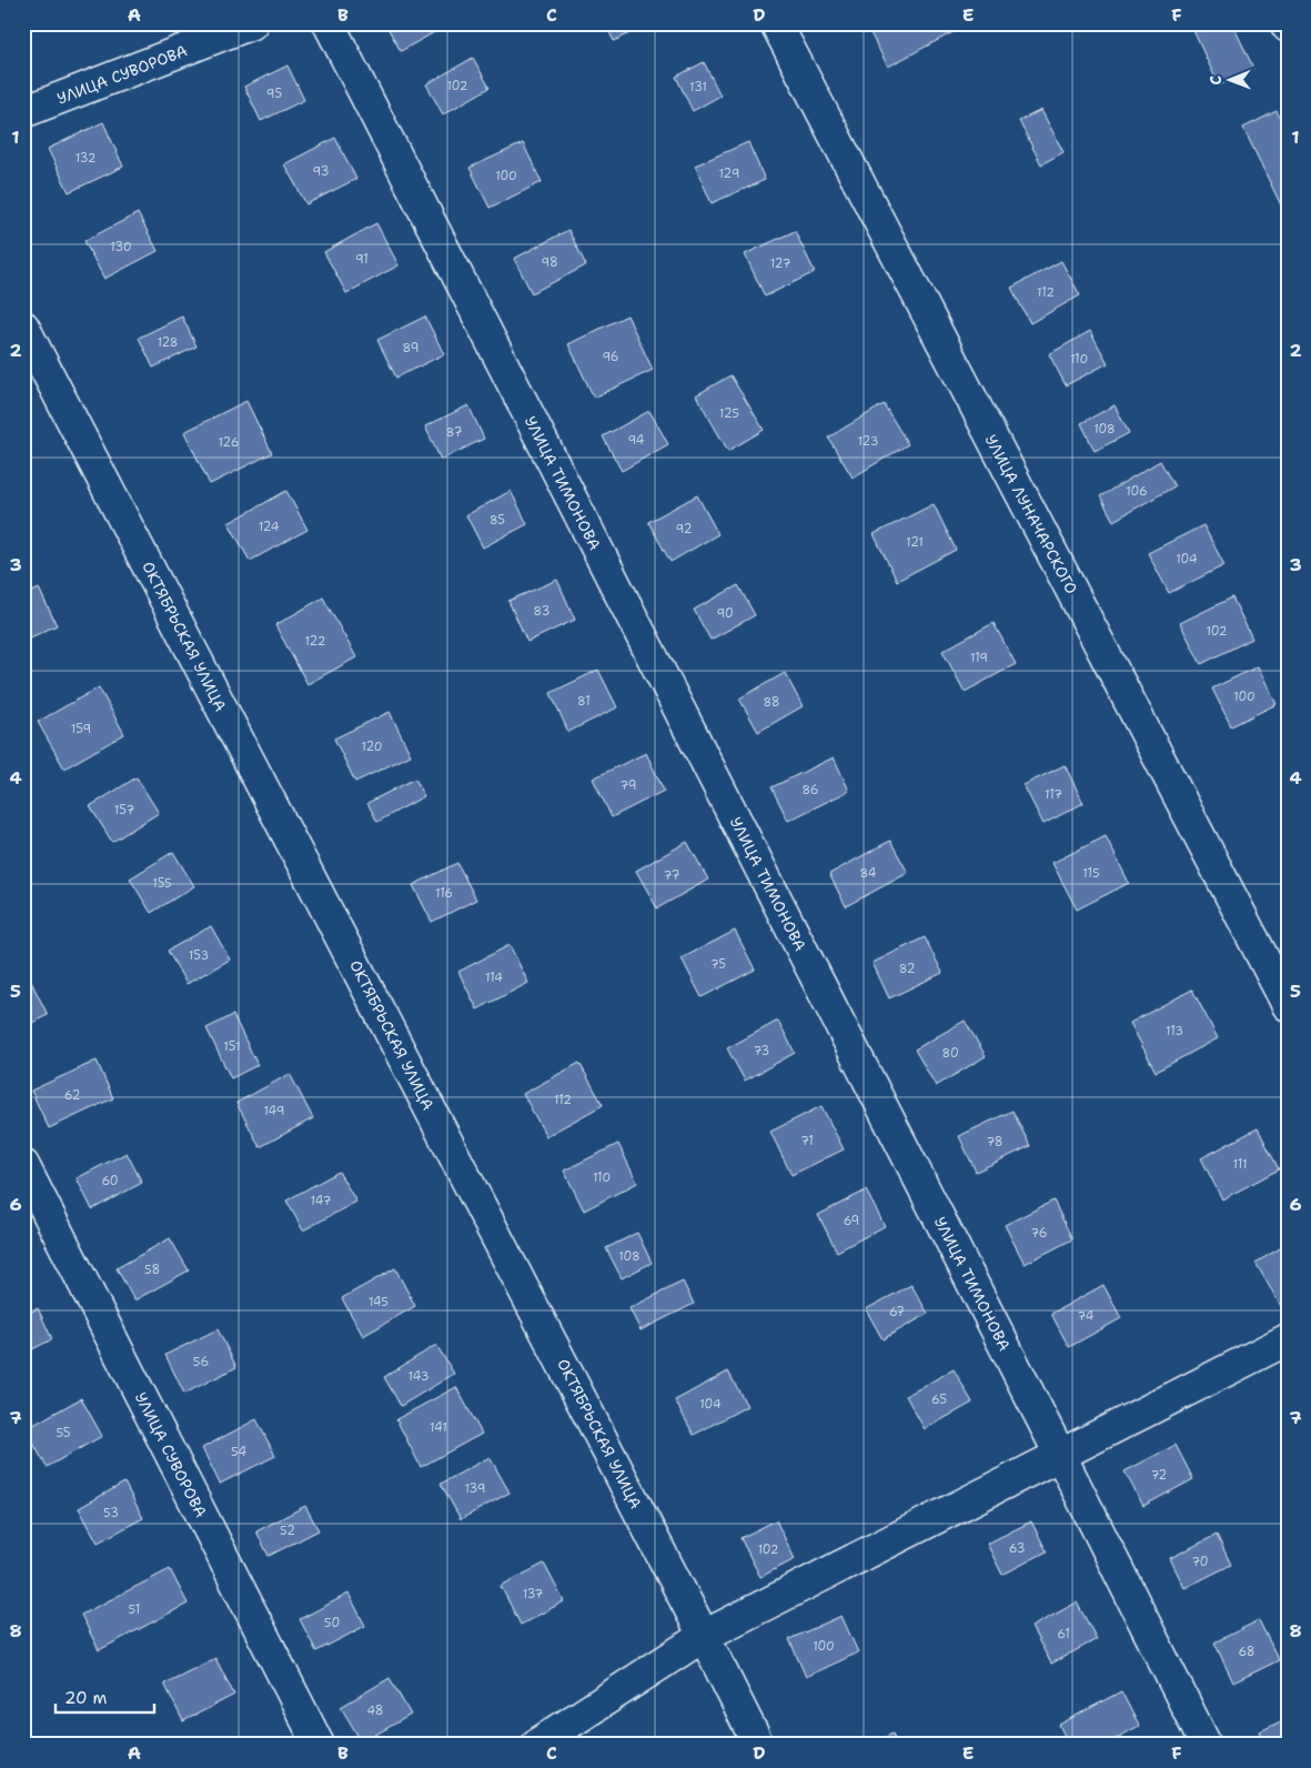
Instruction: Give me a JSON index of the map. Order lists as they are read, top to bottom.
{
  "streets": {
    "street": [
      "УЛИЦА СУВОРОВА",
      "УЛИЦА ТИМОНОВА",
      "УЛИЦА ЛУНАЧАРСКОГО",
      "ОКТЯБРЬСКАЯ УЛИЦА"
    ]
  },
  "house_numbers": [
    "102",
    "131",
    "95",
    "132",
    "93",
    "129",
    "100",
    "130",
    "91",
    "98",
    "127",
    "112",
    "128",
    "89",
    "96",
    "110",
    "125",
    "108",
    "87",
    "94",
    "123",
    "126",
    "106",
    "85",
    "124",
    "92",
    "121",
    "104",
    "83",
    "90",
    "102",
    "122",
    "119",
    "100",
    "81",
    "88",
    "159",
    "120",
    "79",
    "86",
    "117",
    "157",
    "84",
    "115",
    "77",
    "155",
    "116",
    "153",
    "75",
    "82",
    "114",
    "113",
    "151",
    "73",
    "80",
    "62",
    "112",
    "149",
    "71",
    "78",
    "111",
    "110",
    "60",
    "147",
    "69",
    "76",
    "108",
    "58",
    "145",
    "67",
    "74",
    "56",
    "143",
    "65",
    "104",
    "141",
    "55",
    "54",
    "72",
    "139",
    "53",
    "52",
    "63",
    "102",
    "70",
    "137",
    "51",
    "50",
    "61",
    "100",
    "68",
    "48"
  ],
  "scale_bar": "20 m",
  "north": "left",
  "grid": {
    "columns": [
      "A",
      "B",
      "C",
      "D",
      "E",
      "F"
    ],
    "rows": [
      "1",
      "2",
      "3",
      "4",
      "5",
      "6",
      "7",
      "8"
    ]
  }
}
